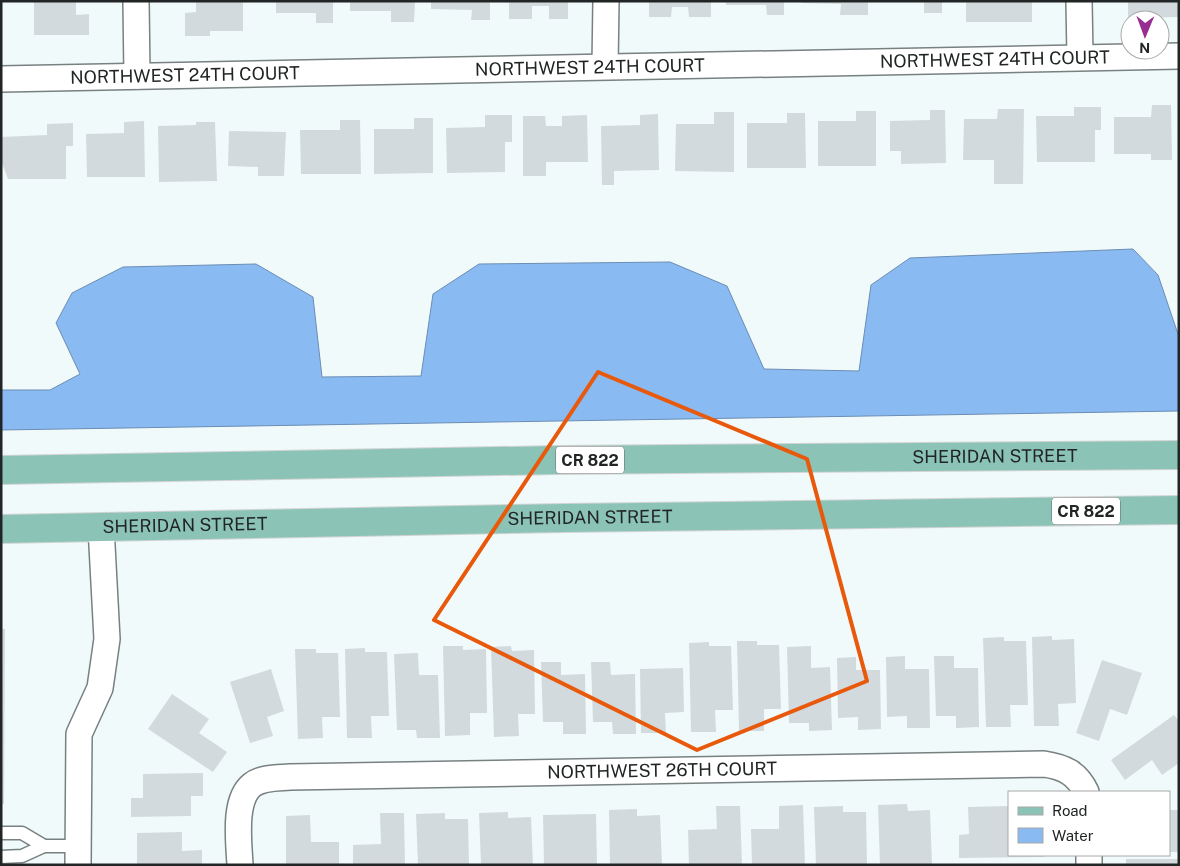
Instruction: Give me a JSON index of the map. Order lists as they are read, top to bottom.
{
  "streets": {
    "main road": ["SHERIDAN STREET", "CR 822"],
    "street": ["NORTHWEST 24TH COURT", "NORTHWEST 26TH COURT"]
  },
  "legend": ["Road", "Water"],
  "north": "bottom"
}
